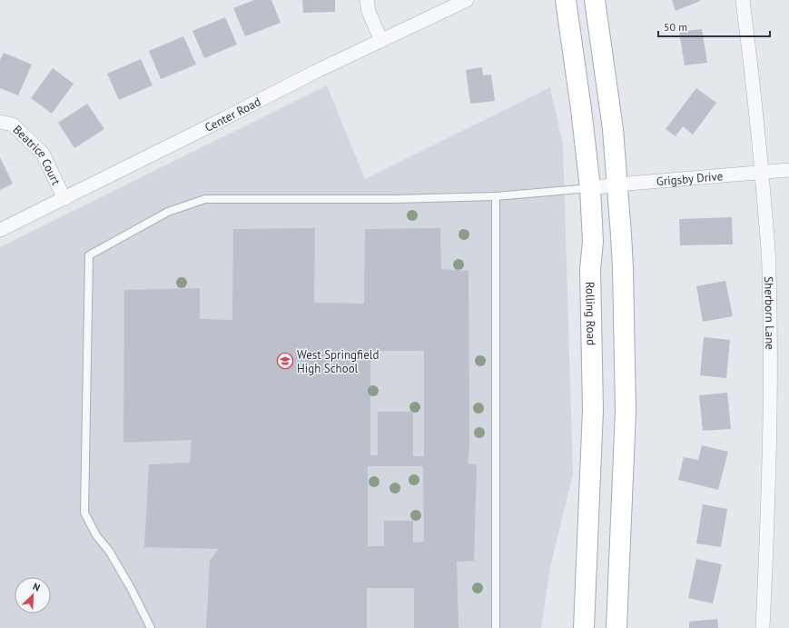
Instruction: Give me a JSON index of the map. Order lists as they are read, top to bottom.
{
  "streets": {
    "main road": ["Rolling Road"],
    "street": [
      "Center Road",
      "Beatrice Court",
      "Grigsby Drive",
      "Sherborn Lane"
    ]
  },
  "crossings": [
    ["Center Road", "Beatrice Court"],
    ["Grigsby Drive", "Rolling Road"],
    ["Grigsby Drive", "Sherborn Lane"]
  ],
  "places": {
    "school or university": ["West Springfield High School"]
  },
  "scale_bar": "50 m",
  "north": "top right"
}
